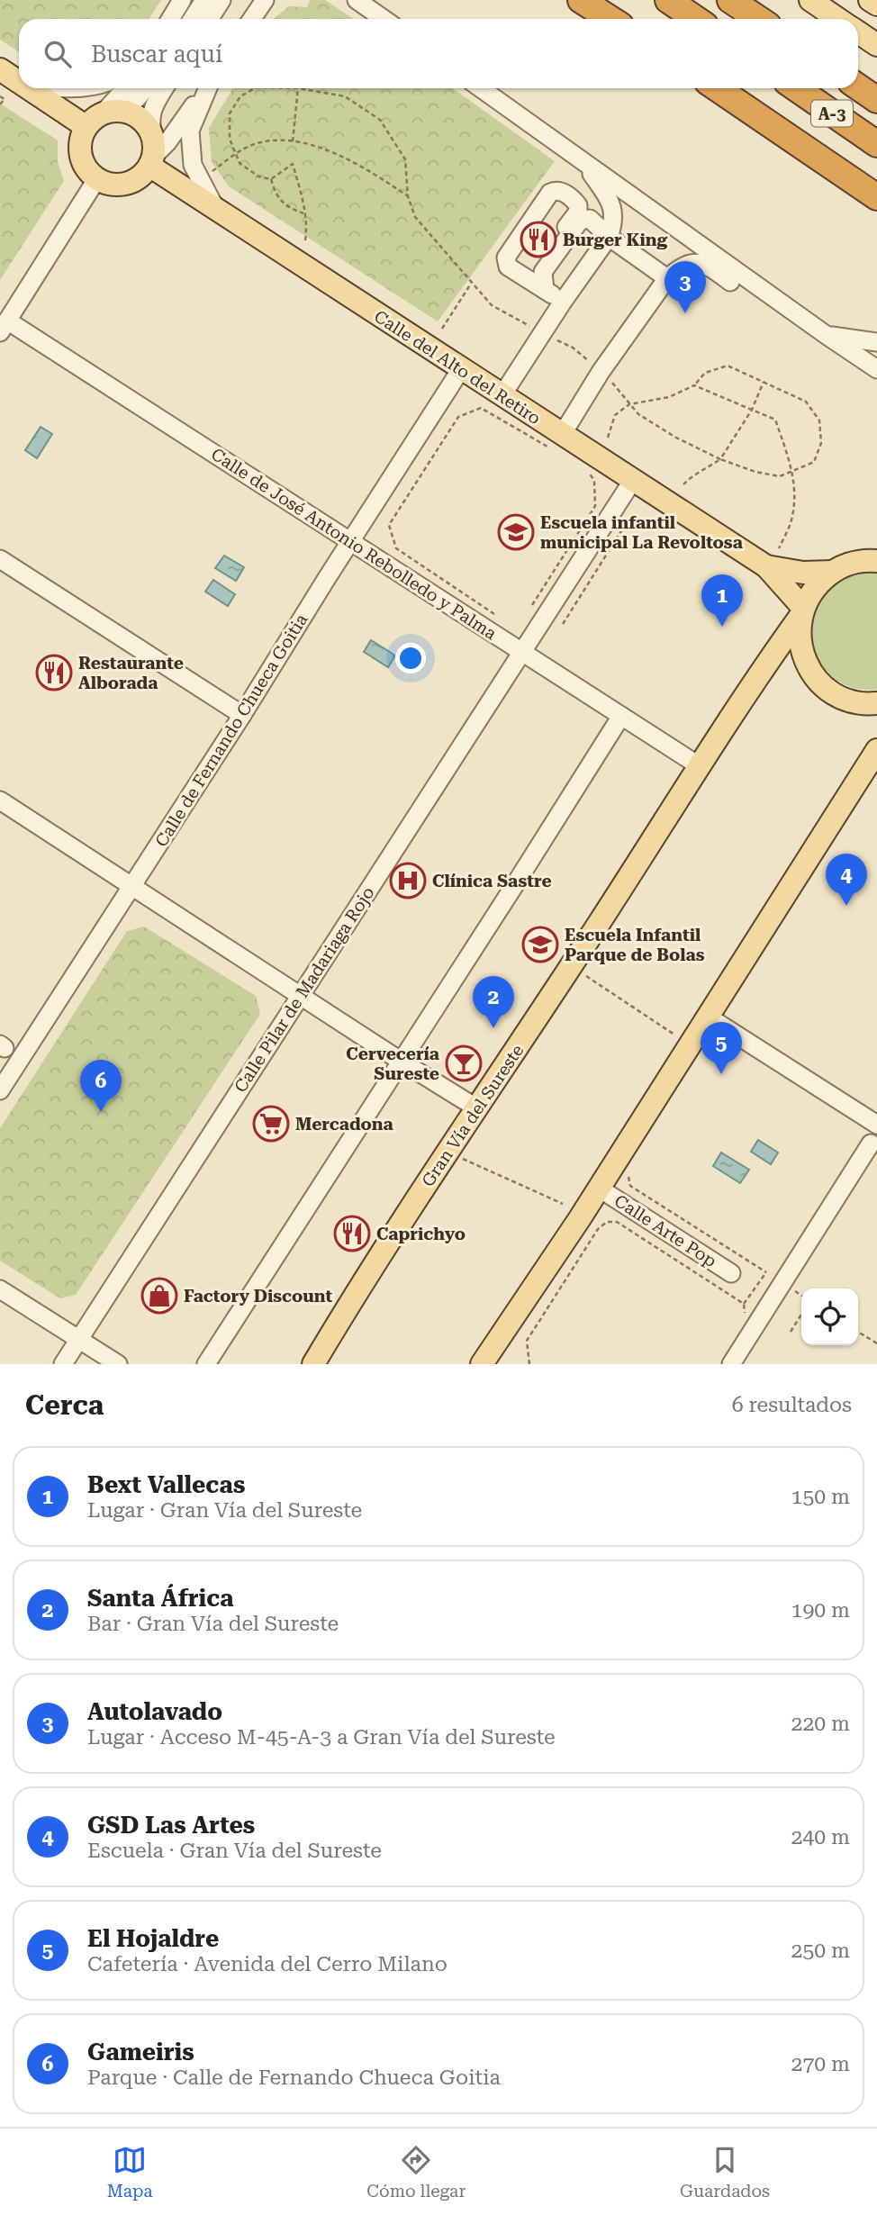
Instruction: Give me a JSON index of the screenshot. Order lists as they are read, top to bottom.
{
  "streets": {
    "highway": ["A-3"],
    "main road": ["Calle del Alto del Retiro", "Gran Vía del Sureste"],
    "street": [
      "Calle de José Antonio Rebolledo y Palma",
      "Calle de Fernando Chueca Goitia",
      "Calle Pilar de Madariaga Rojo",
      "Calle Arte Pop"
    ]
  },
  "crossings": [
    ["Calle del Alto del Retiro", "Calle de Fernando Chueca Goitia"],
    ["Calle del Alto del Retiro", "Calle Pilar de Madariaga Rojo"],
    ["Calle del Alto del Retiro", "Gran Vía del Sureste"],
    ["Calle de José Antonio Rebolledo y Palma", "Calle de Fernando Chueca Goitia"],
    ["Calle de José Antonio Rebolledo y Palma", "Calle Pilar de Madariaga Rojo"],
    ["Calle de José Antonio Rebolledo y Palma", "Gran Vía del Sureste"]
  ],
  "places": {
    "restaurant": ["Burger King", "Restaurante Alborada", "Caprichyo"],
    "school or university": ["Escuela infantil municipal La Revoltosa", "Escuela Infantil Parque de Bolas"],
    "hospital": ["Clínica Sastre"],
    "bar": ["Cervecería Sureste"],
    "supermarket": ["Mercadona"],
    "shop": ["Factory Discount"]
  },
  "page": {
    "search": "Buscar aquí",
    "pins": [
      "3",
      "1",
      "4",
      "2",
      "5",
      "6"
    ],
    "heading": ["Cerca", "6 resultados"],
    "list": [
      {
        "mark": "1",
        "name": "Bext Vallecas",
        "note": "Lugar · Gran Vía del Sureste",
        "value": "150 m"
      },
      {
        "mark": "2",
        "name": "Santa África",
        "note": "Bar · Gran Vía del Sureste",
        "value": "190 m"
      },
      {
        "mark": "3",
        "name": "Autolavado",
        "note": "Lugar · Acceso M-45-A-3 a Gran Vía del Sureste",
        "value": "220 m"
      },
      {
        "mark": "4",
        "name": "GSD Las Artes",
        "note": "Escuela · Gran Vía del Sureste",
        "value": "240 m"
      },
      {
        "mark": "5",
        "name": "El Hojaldre",
        "note": "Cafetería · Avenida del Cerro Milano",
        "value": "250 m"
      },
      {
        "mark": "6",
        "name": "Gameiris",
        "note": "Parque · Calle de Fernando Chueca Goitia",
        "value": "270 m"
      }
    ],
    "nav": ["Mapa", "Cómo llegar", "Guardados"]
  }
}
